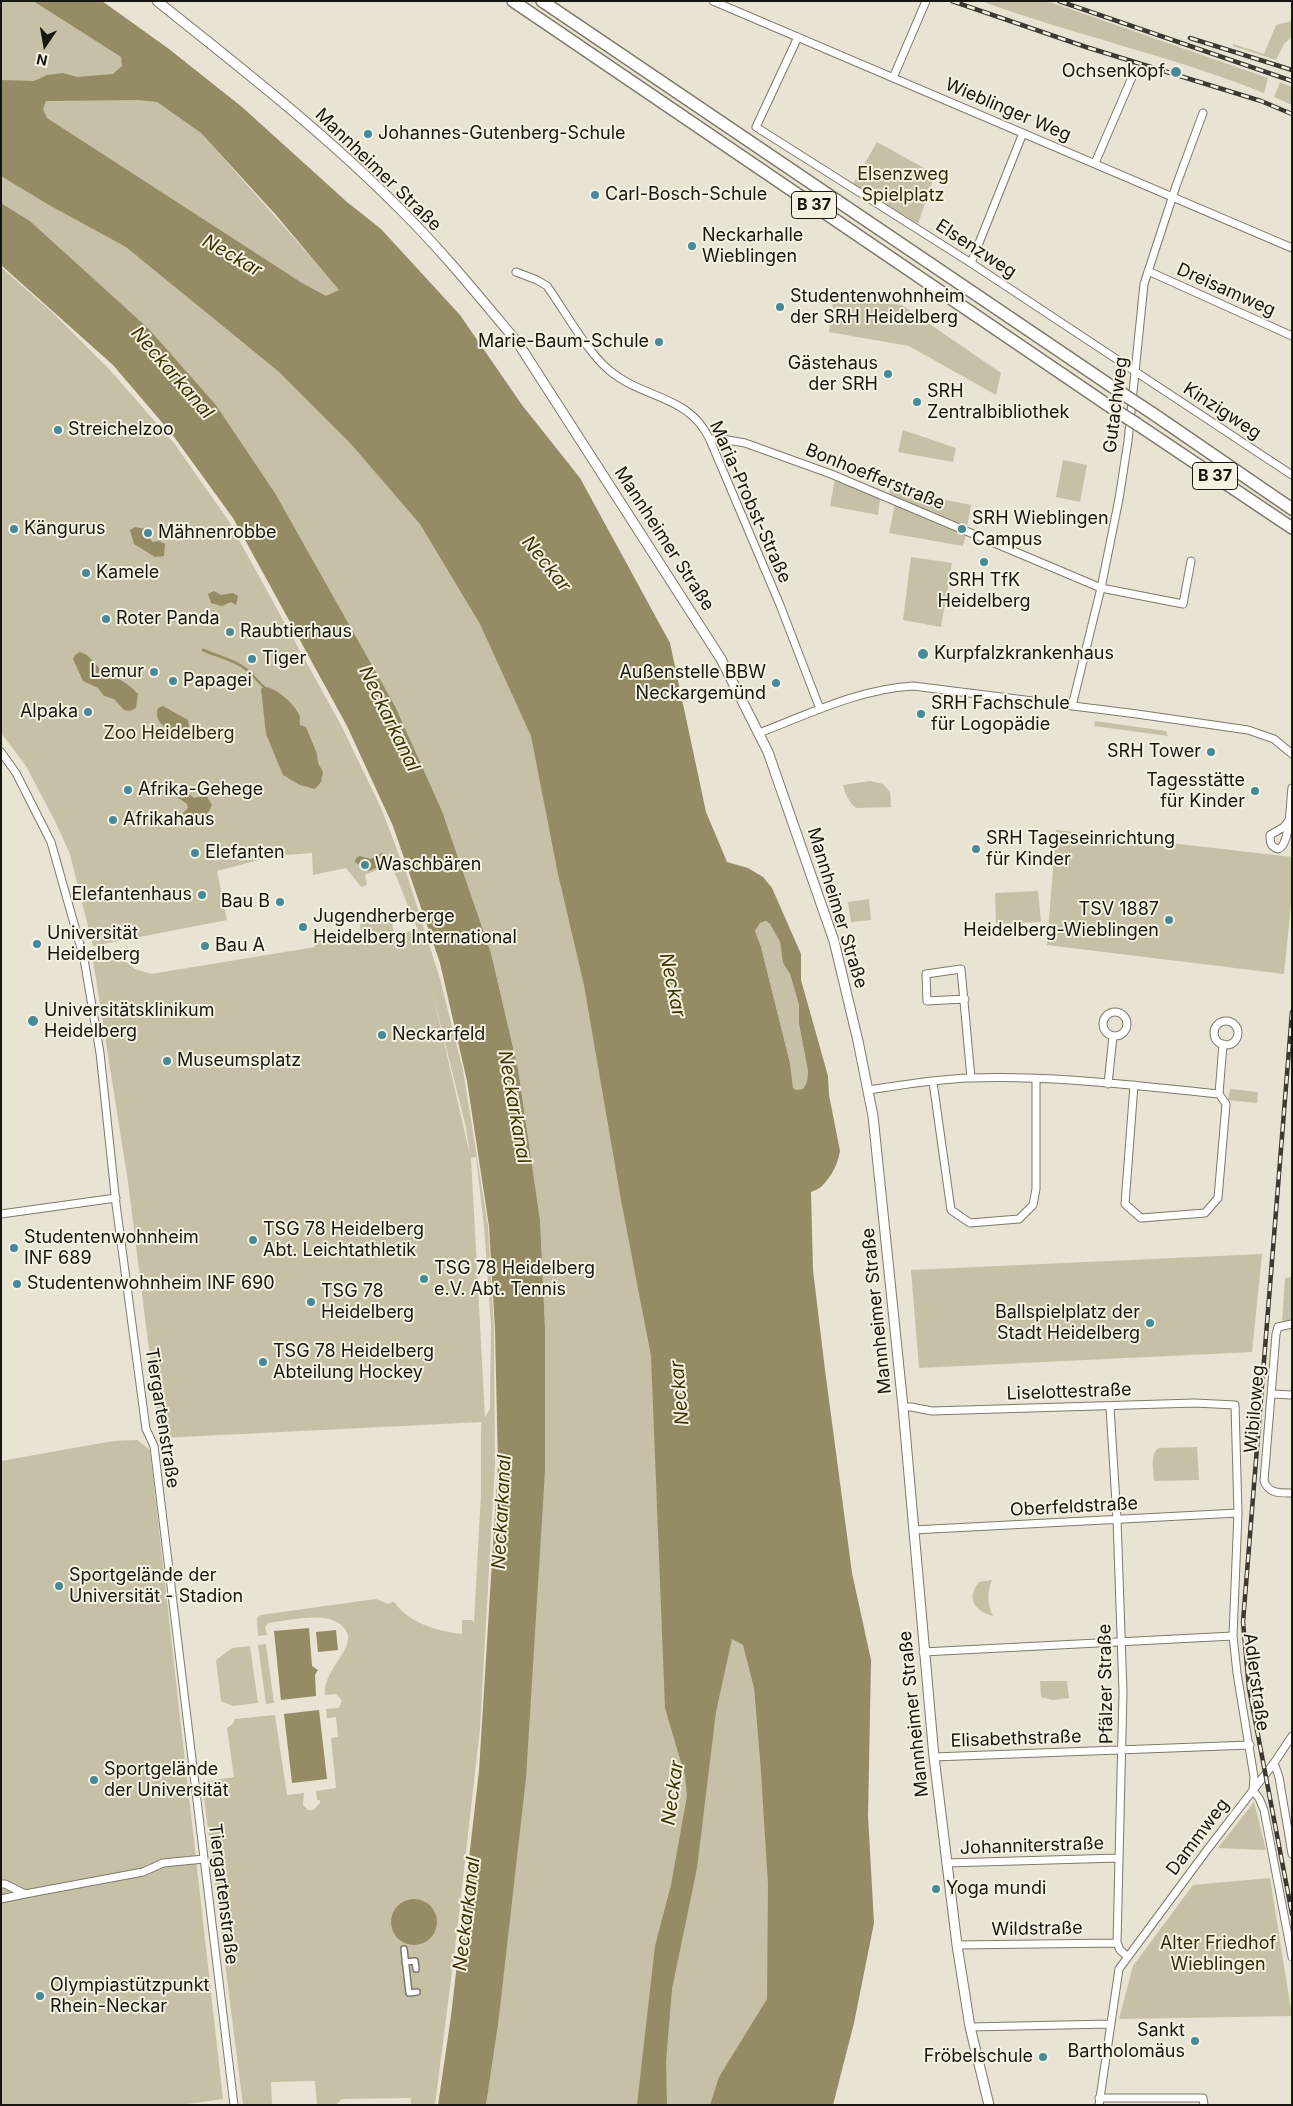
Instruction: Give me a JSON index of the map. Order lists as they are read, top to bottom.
{
  "streets": {
    "highway": ["B 37"],
    "street": [
      "Wieblinger Weg",
      "Mannheimer Straße",
      "Elsenzweg",
      "Dreisamweg",
      "Gutachweg",
      "Kinzigweg",
      "Bonhoefferstraße",
      "Maria-Probst-Straße",
      "Liselottestraße",
      "Wibiloweg",
      "Tiergartenstraße",
      "Oberfeldstraße",
      "Adlerstraße",
      "Pfälzer Straße",
      "Elisabethstraße",
      "Dammweg",
      "Johanniterstraße",
      "Wildstraße"
    ]
  },
  "crossings": [
    ["Wieblinger Weg", "Elsenzweg"],
    ["Wieblinger Weg", "Gutachweg"],
    ["Mannheimer Straße", "Liselottestraße"],
    ["Mannheimer Straße", "Oberfeldstraße"],
    ["Mannheimer Straße", "Elisabethstraße"],
    ["Mannheimer Straße", "Johanniterstraße"],
    ["Mannheimer Straße", "Wildstraße"],
    ["Elsenzweg", "Gutachweg"],
    ["Elsenzweg", "Kinzigweg"],
    ["Dreisamweg", "Gutachweg"],
    ["Gutachweg", "Kinzigweg"],
    ["Gutachweg", "Bonhoefferstraße"],
    ["Bonhoefferstraße", "Maria-Probst-Straße"],
    ["Liselottestraße", "Adlerstraße"],
    ["Liselottestraße", "Pfälzer Straße"],
    ["Oberfeldstraße", "Adlerstraße"],
    ["Oberfeldstraße", "Pfälzer Straße"],
    ["Adlerstraße", "Elisabethstraße"],
    ["Adlerstraße", "Dammweg"],
    ["Pfälzer Straße", "Elisabethstraße"],
    ["Pfälzer Straße", "Johanniterstraße"],
    ["Pfälzer Straße", "Wildstraße"]
  ],
  "water": ["Neckar", "Neckarkanal"],
  "parks": ["Elsenzweg Spielplatz", "Zoo Heidelberg", "Alter Friedhof Wieblingen"],
  "places": [
    "Ochsenkopf",
    "Johannes-Gutenberg-Schule",
    "Carl-Bosch-Schule",
    "Neckarhalle Wieblingen",
    "Studentenwohnheim der SRH Heidelberg",
    "Marie-Baum-Schule",
    "Gästehaus der SRH",
    "SRH Zentralbibliothek",
    "Streichelzoo",
    "Kängurus",
    "SRH Wieblingen Campus",
    "Mähnenrobbe",
    "SRH TfK Heidelberg",
    "Kamele",
    "Roter Panda",
    "Raubtierhaus",
    "Kurpfalzkrankenhaus",
    "Tiger",
    "Lemur",
    "Papagei",
    "Außenstelle BBW Neckargemünd",
    "Alpaka",
    "SRH Fachschule für Logopädie",
    "SRH Tower",
    "Afrika-Gehege",
    "Tagesstätte für Kinder",
    "Afrikahaus",
    "SRH Tageseinrichtung für Kinder",
    "Elefanten",
    "Waschbären",
    "Elefantenhaus",
    "Bau B",
    "TSV 1887 Heidelberg-Wieblingen",
    "Jugendherberge Heidelberg International",
    "Universität Heidelberg",
    "Bau A",
    "Universitätsklinikum Heidelberg",
    "Neckarfeld",
    "Museumsplatz",
    "TSG 78 Heidelberg Abt. Leichtathletik",
    "Studentenwohnheim INF 689",
    "TSG 78 Heidelberg e.V. Abt. Tennis",
    "Studentenwohnheim INF 690",
    "TSG 78 Heidelberg",
    "Ballspielplatz der Stadt Heidelberg",
    "TSG 78 Heidelberg Abteilung Hockey",
    "Sportgelände der Universität - Stadion",
    "Sportgelände der Universität",
    "Yoga mundi",
    "Olympiastützpunkt Rhein-Neckar",
    "Sankt Bartholomäus",
    "Fröbelschule"
  ],
  "north": "bottom"
}
